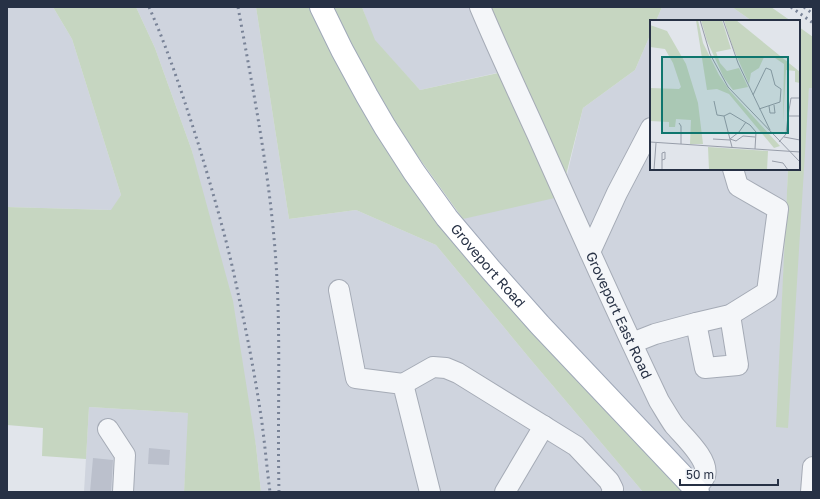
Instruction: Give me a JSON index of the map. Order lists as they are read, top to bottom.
{
  "streets": {
    "main road": ["Groveport Road"],
    "lane": ["Groveport East Road"]
  },
  "crossings": [
    ["Groveport Road", "Groveport East Road"]
  ],
  "scale_bar": "50 m"
}
